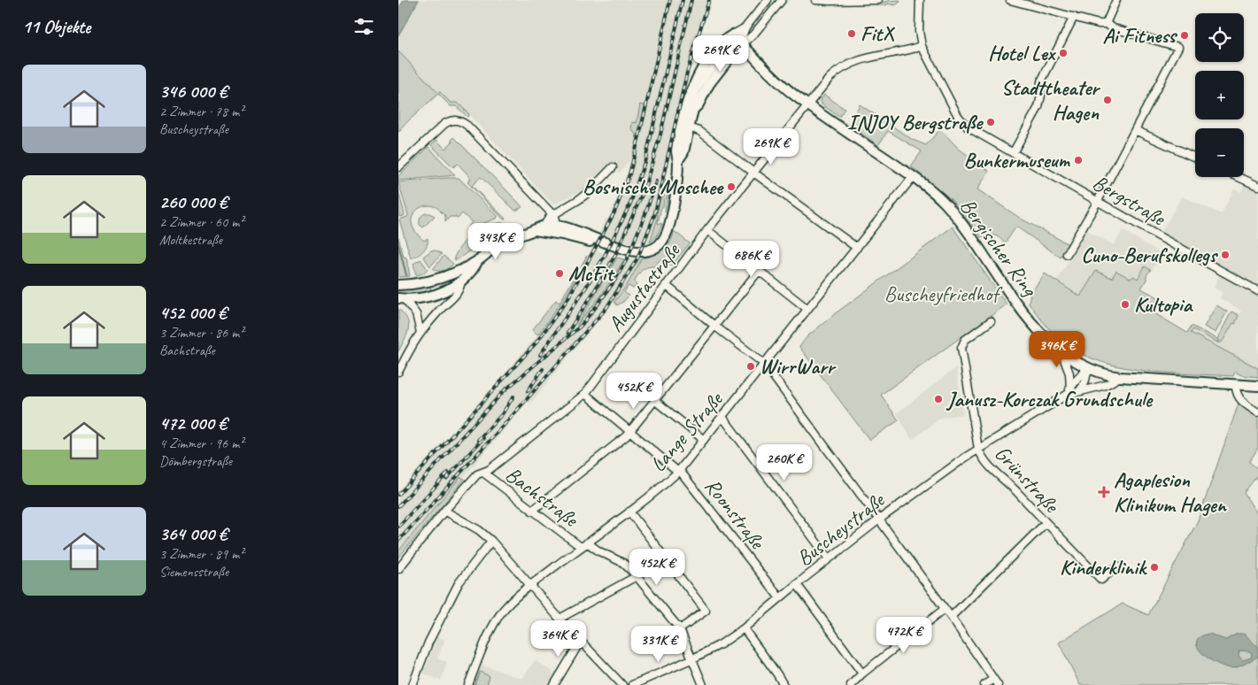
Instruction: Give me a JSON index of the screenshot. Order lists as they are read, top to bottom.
{
  "streets": {
    "main road": ["Bergischer Ring"],
    "street": [
      "Bergstraße",
      "Augustastraße",
      "Lange Straße",
      "Grünstraße",
      "Bachstraße",
      "Roonstraße",
      "Buscheystraße"
    ]
  },
  "crossings": [
    ["Bergstraße", "Augustastraße"],
    ["Bergischer Ring", "Augustastraße"],
    ["Bergischer Ring", "Lange Straße"],
    ["Bergischer Ring", "Buscheystraße"],
    ["Augustastraße", "Bachstraße"],
    ["Augustastraße", "Roonstraße"],
    ["Lange Straße", "Bachstraße"],
    ["Lange Straße", "Roonstraße"],
    ["Grünstraße", "Buscheystraße"],
    ["Bachstraße", "Buscheystraße"],
    ["Roonstraße", "Buscheystraße"]
  ],
  "parks": ["Buscheyfriedhof"],
  "places": {
    "other": [
      "FitX",
      "Ai Fitness",
      "Hotel Lex",
      "Stadttheater Hagen",
      "INJOY Bergstraße",
      "Bunkermuseum",
      "Bosnische Moschee",
      "Cuno-Berufskollegs",
      "McFit",
      "Kultopia",
      "WirrWarr",
      "Janusz-Korczak Grundschule",
      "Kinderklinik"
    ],
    "health": ["Agaplesion Klinikum Hagen"]
  },
  "page": {
    "heading": "11 Objekte",
    "map_buttons": ["+", "−"],
    "price": [
      "269K €",
      "269K €",
      "343K €",
      "686K €",
      "346K €",
      "452K €",
      "260K €",
      "452K €",
      "472K €",
      "364K €",
      "331K €"
    ],
    "list": [
      {
        "name": "346 000 €",
        "note": "2 Zimmer · 78 m² · Buscheystraße"
      },
      {
        "name": "260 000 €",
        "note": "2 Zimmer · 60 m² · Moltkestraße"
      },
      {
        "name": "452 000 €",
        "note": "3 Zimmer · 86 m² · Bachstraße"
      },
      {
        "name": "472 000 €",
        "note": "4 Zimmer · 96 m² · Dömbergstraße"
      },
      {
        "name": "364 000 €",
        "note": "3 Zimmer · 89 m² · Siemensstraße"
      }
    ]
  }
}
